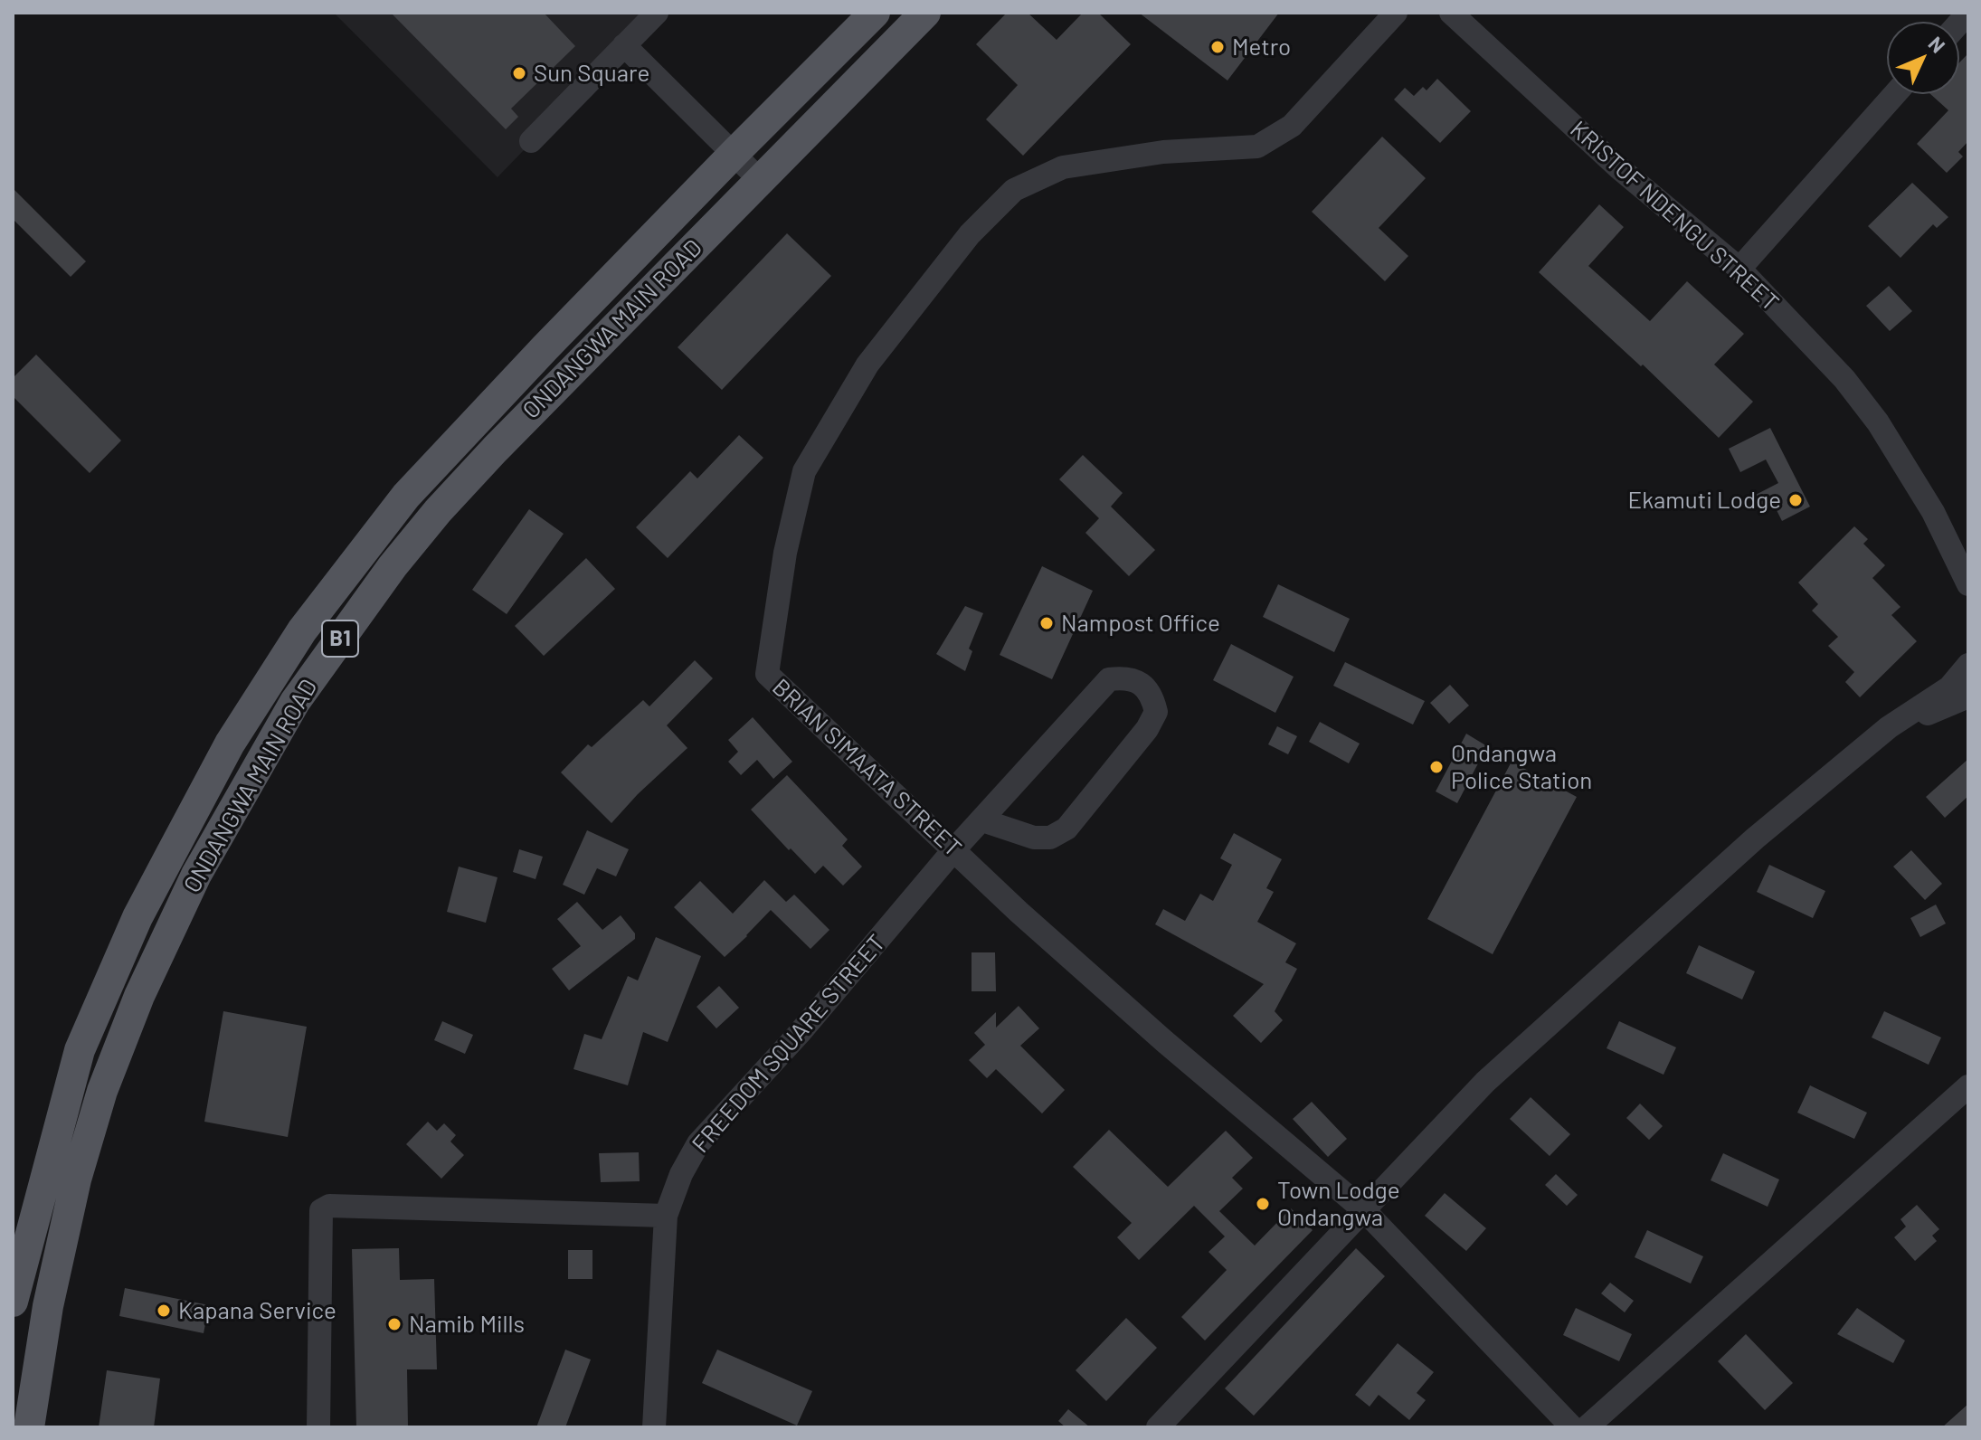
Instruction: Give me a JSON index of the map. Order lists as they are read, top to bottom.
{
  "streets": {
    "main road": ["ONDANGWA MAIN ROAD", "B1"],
    "street": ["KRISTOF NDENGU STREET", "BRIAN SIMAATA STREET", "FREEDOM SQUARE STREET"]
  },
  "crossings": [
    ["BRIAN SIMAATA STREET", "FREEDOM SQUARE STREET"]
  ],
  "places": [
    "Metro",
    "Sun Square",
    "Ekamuti Lodge",
    "Nampost Office",
    "Ondangwa Police Station",
    "Town Lodge Ondangwa",
    "Kapana Service",
    "Namib Mills"
  ],
  "north": "top right"
}
